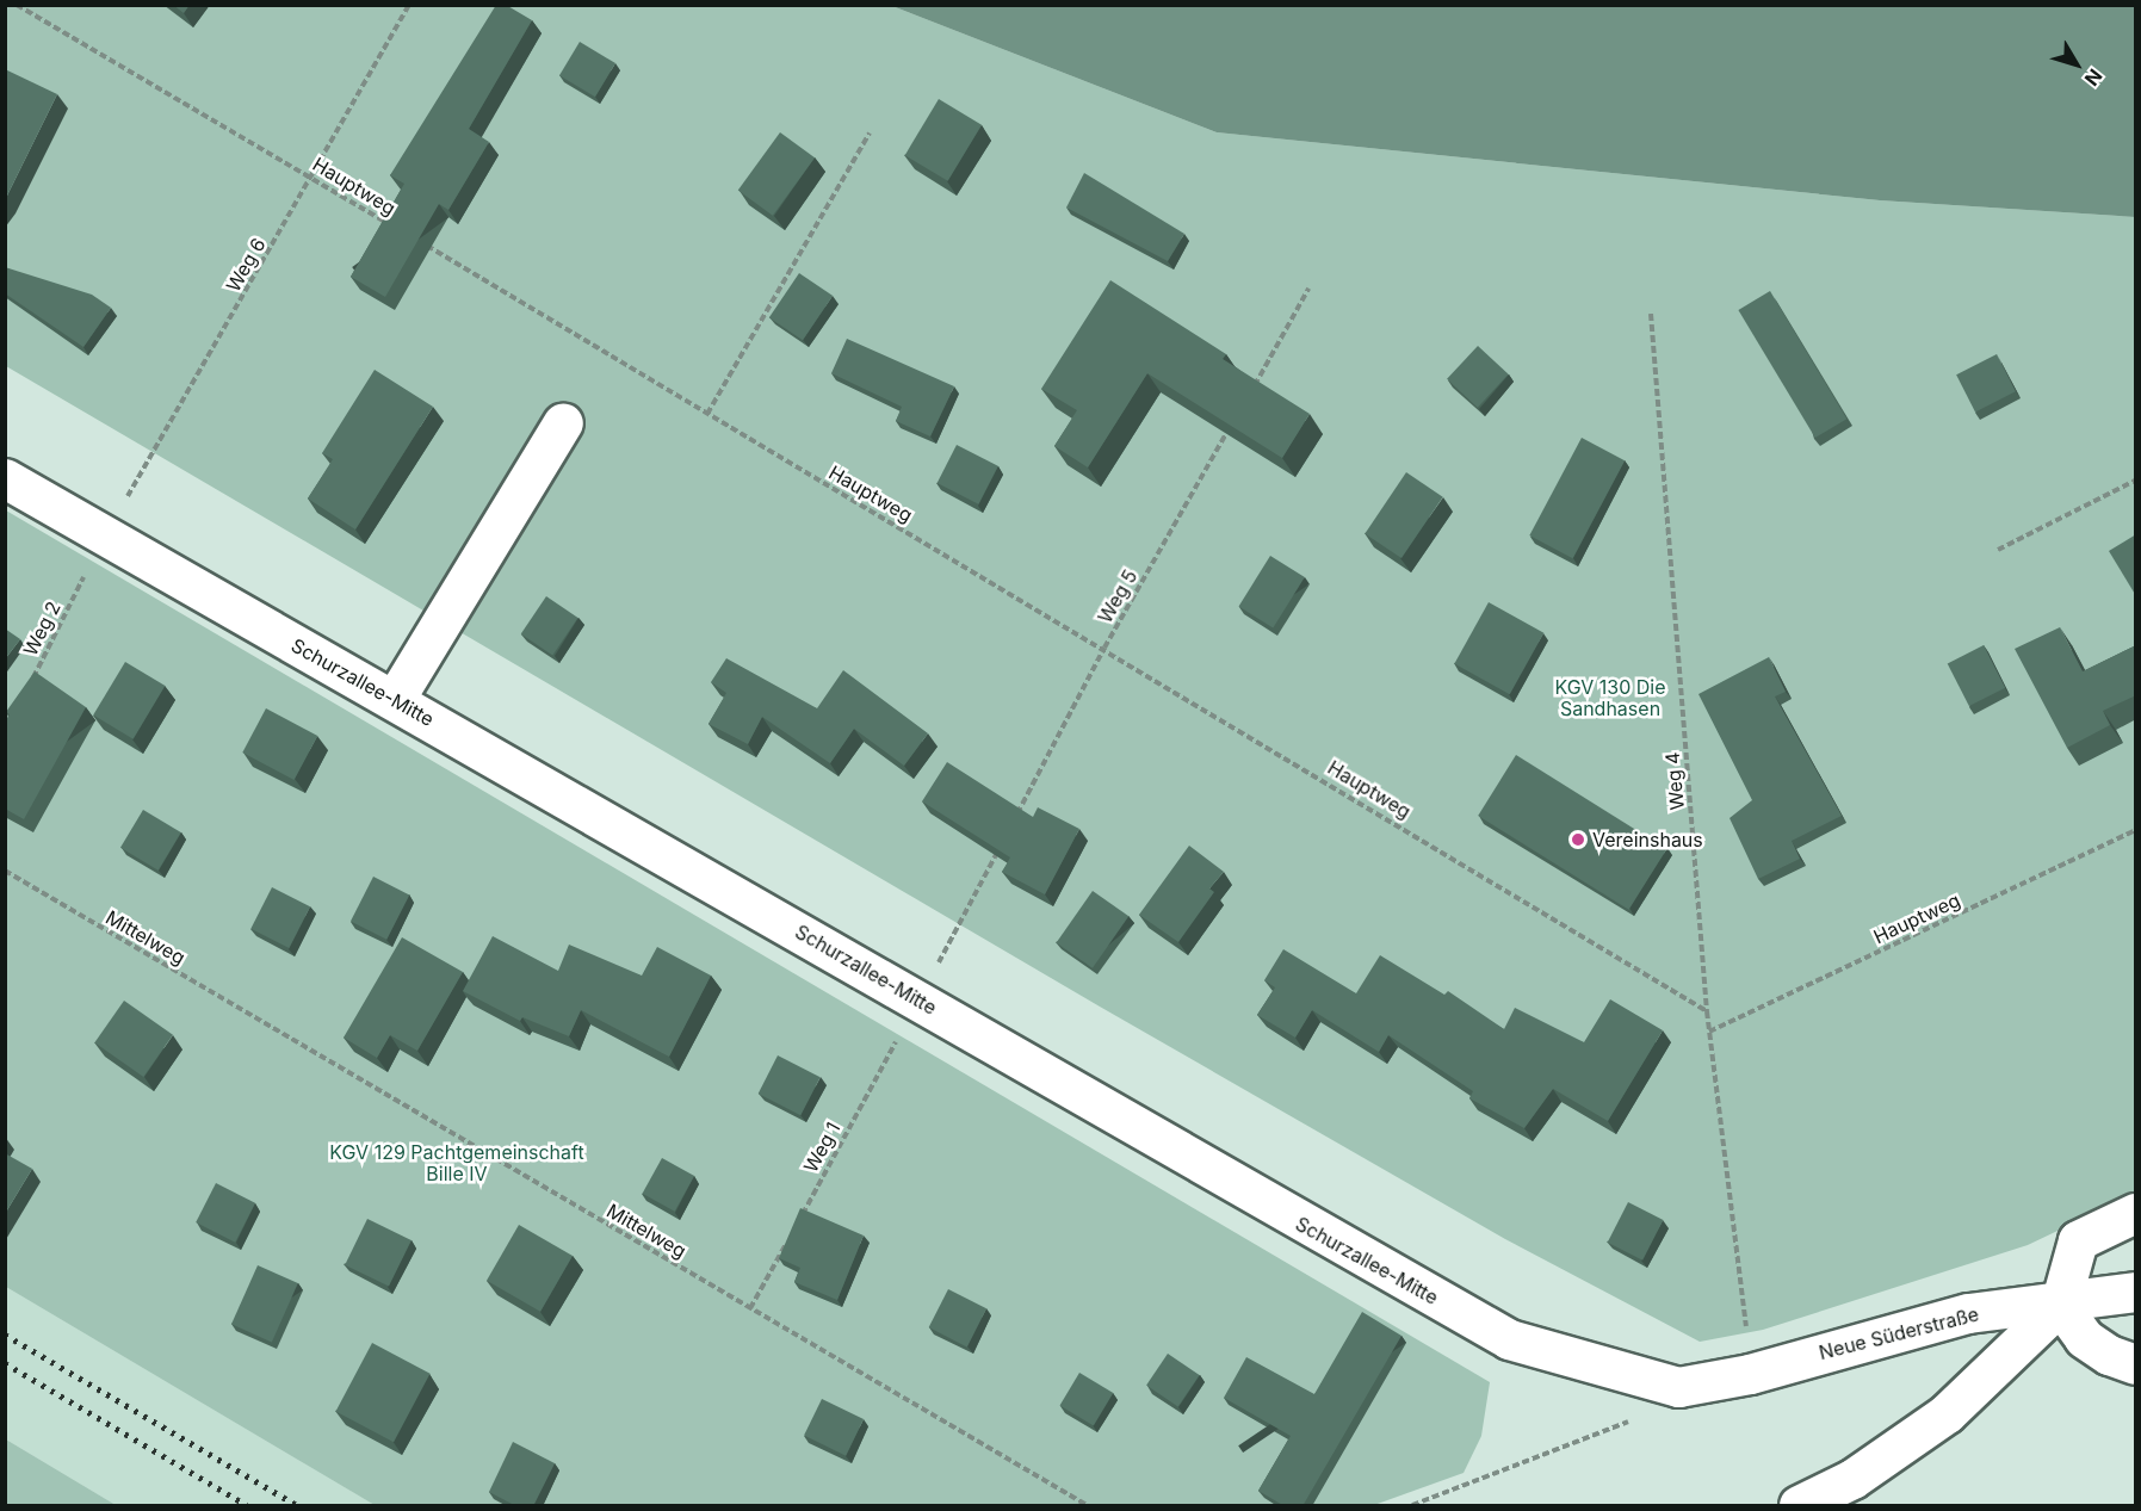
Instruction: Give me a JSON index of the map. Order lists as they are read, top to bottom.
{
  "streets": {
    "street": ["Schurzallee-Mitte", "Neue Süderstraße"],
    "path": [
      "Hauptweg",
      "Weg 6",
      "Weg 5",
      "Weg 2",
      "Weg 4",
      "Mittelweg",
      "Weg 1"
    ]
  },
  "crossings": [
    ["Hauptweg", "Weg 6"],
    ["Hauptweg", "Weg 5"],
    ["Hauptweg", "Weg 4"],
    ["Weg 6", "Weg 2"],
    ["Weg 6", "Schurzallee-Mitte"],
    ["Weg 2", "Schurzallee-Mitte"],
    ["Schurzallee-Mitte", "Weg 4"],
    ["Schurzallee-Mitte", "Weg 1"],
    ["Schurzallee-Mitte", "Neue Süderstraße"],
    ["Weg 4", "Neue Süderstraße"]
  ],
  "parks": ["KGV 130 Die Sandhasen", "KGV 129 Pachtgemeinschaft Bille IV"],
  "places": ["Vereinshaus"],
  "north": "bottom right"
}
